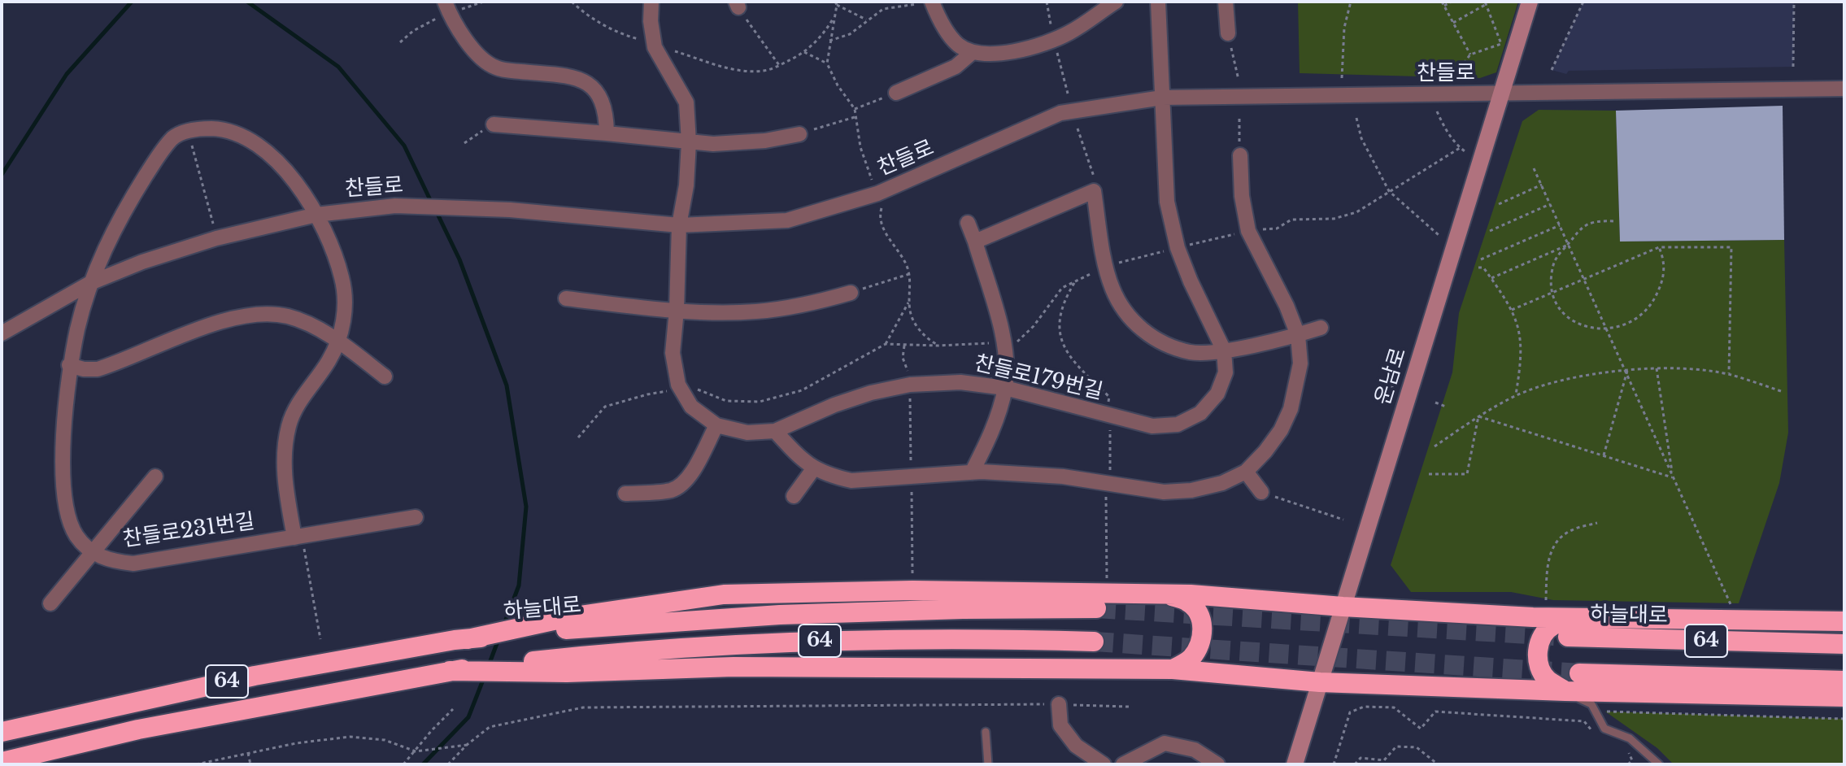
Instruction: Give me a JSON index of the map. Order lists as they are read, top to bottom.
{
  "streets": {
    "highway": ["하늘대로", "64"],
    "street": [
      "찬들로",
      "운남로",
      "찬들로179번길",
      "찬들로231번길"
    ]
  },
  "crossings": [
    ["찬들로", "운남로"],
    ["찬들로", "찬들로179번길"],
    ["하늘대로", "64"]
  ]
}
